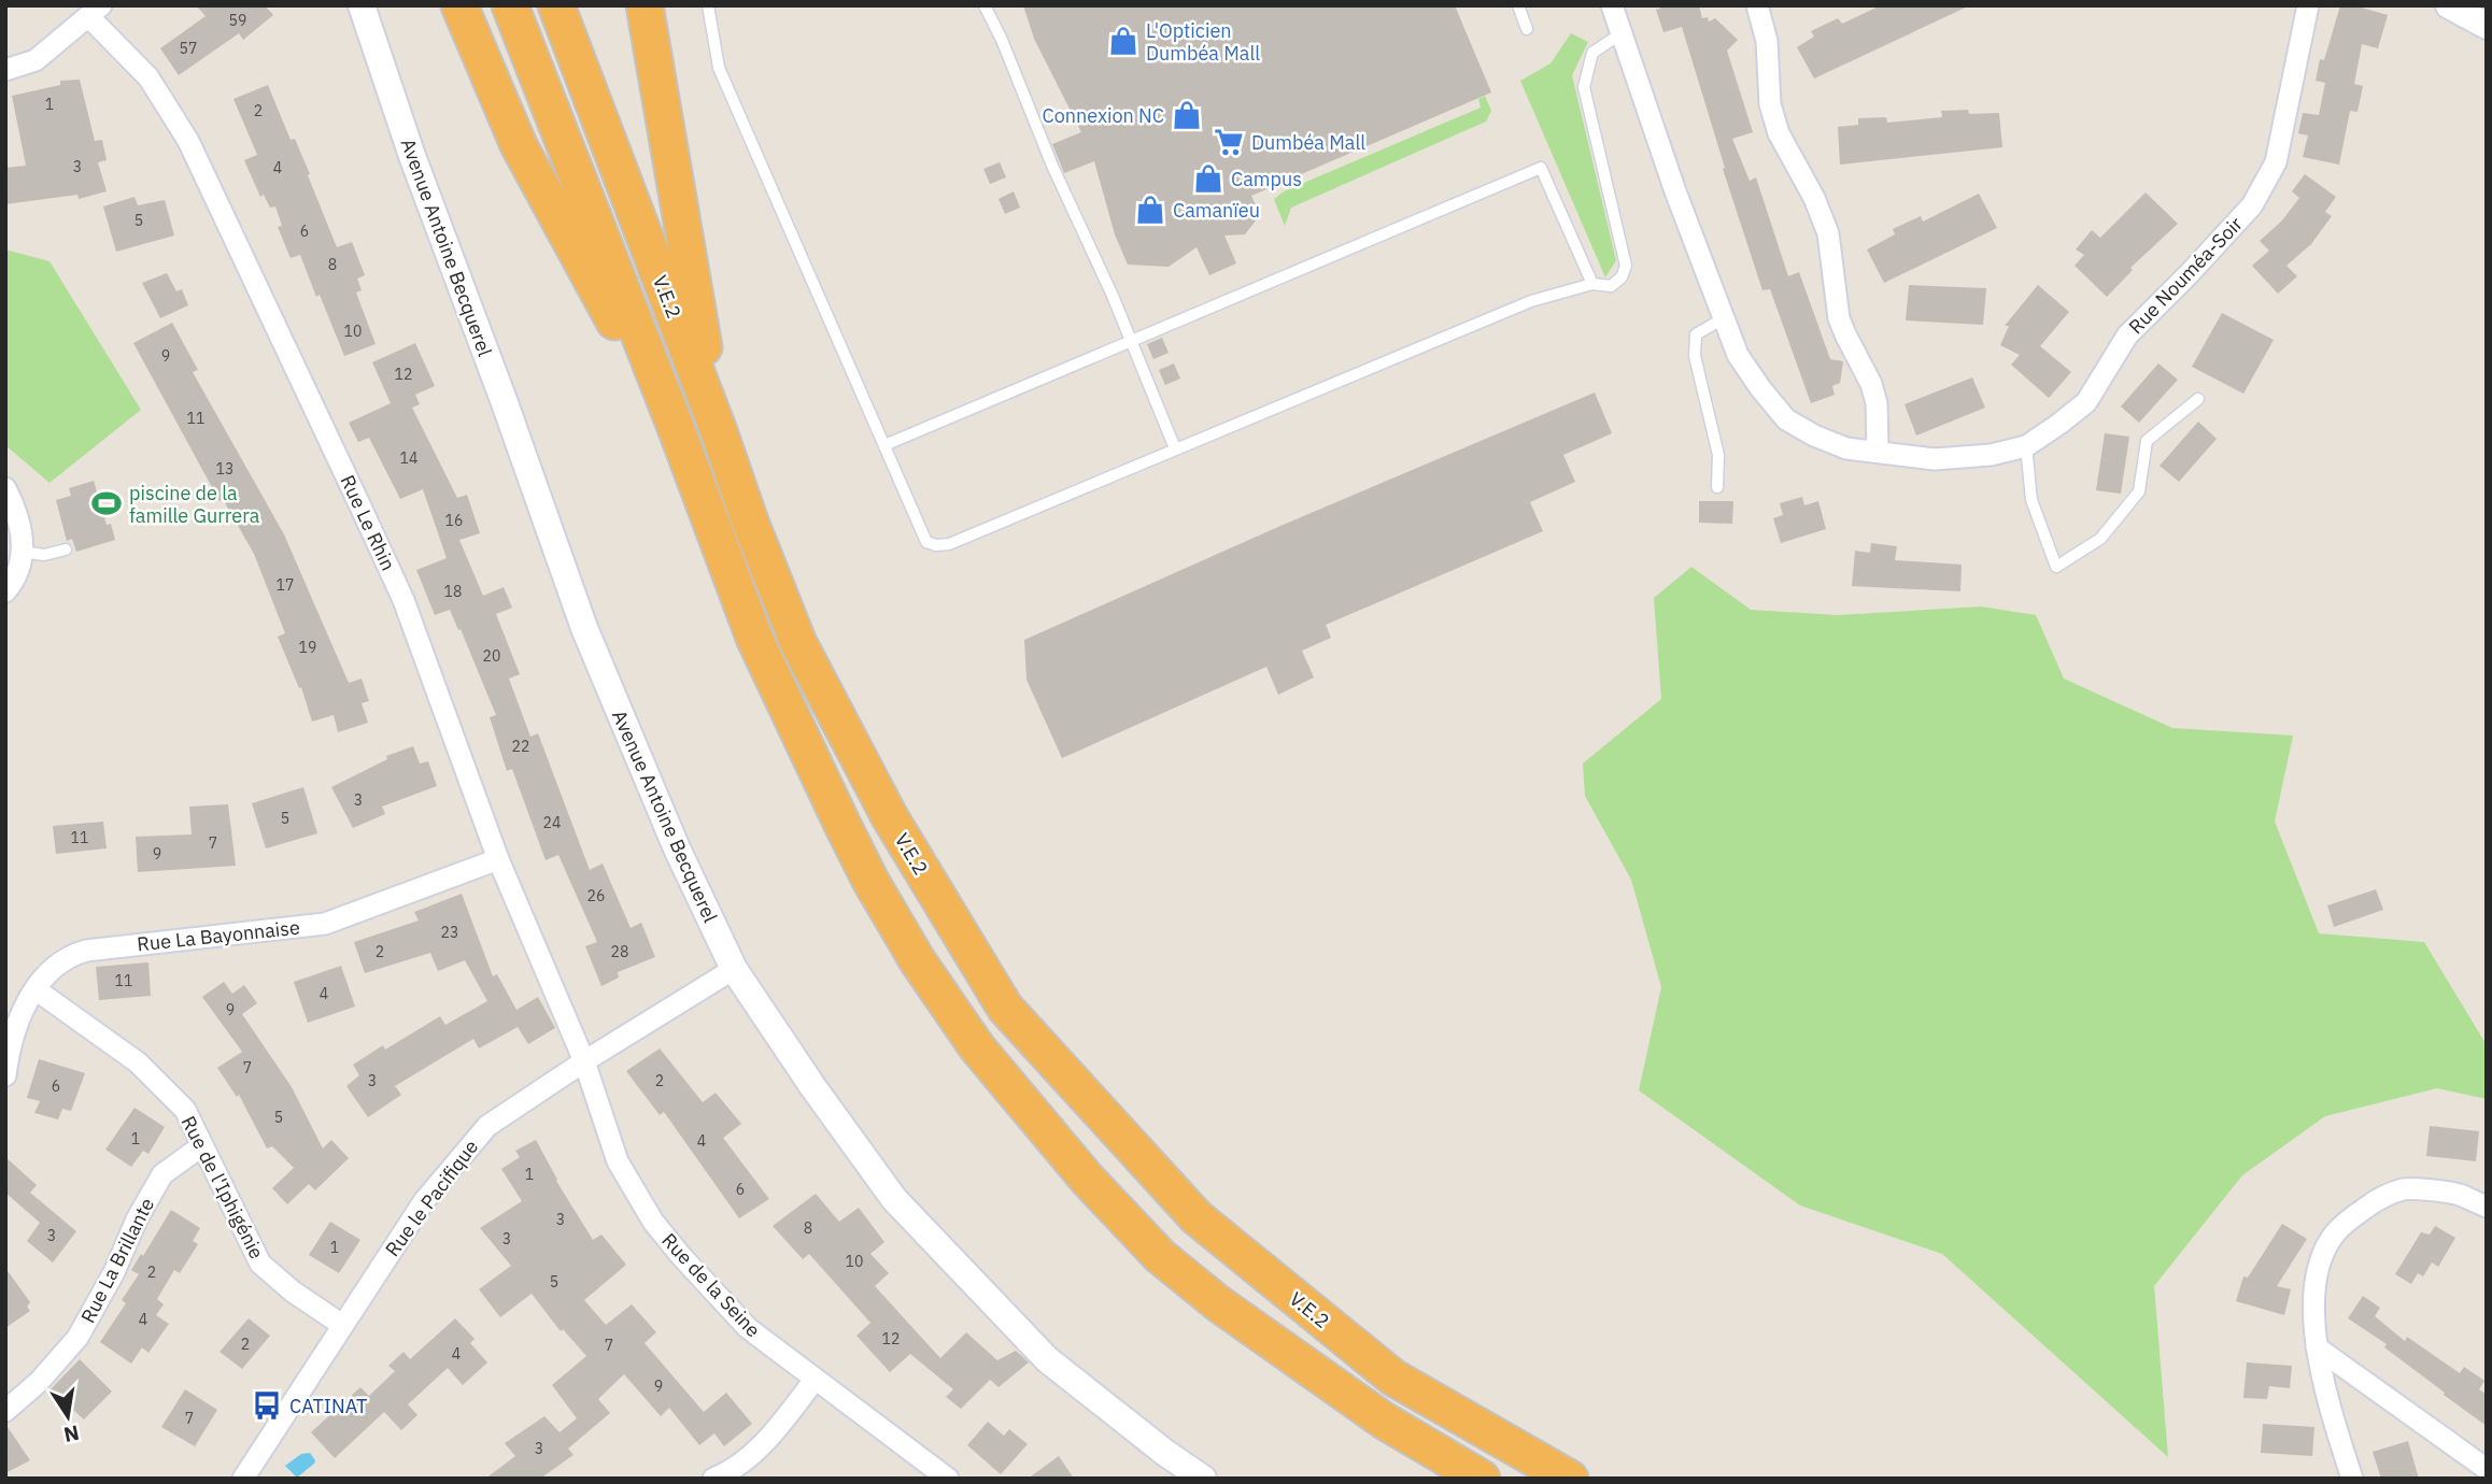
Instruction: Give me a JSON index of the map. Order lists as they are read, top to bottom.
{
  "streets": {
    "highway": ["V.E.2"],
    "street": [
      "Avenue Antoine Becquerel",
      "Rue Nouméa-Soir",
      "Rue Le Rhin",
      "Rue La Bayonnaise",
      "Rue de l'Iphigénie",
      "Rue le Pacifique",
      "Rue La Brillante",
      "Rue de la Seine"
    ]
  },
  "crossings": [
    ["Avenue Antoine Becquerel", "Rue le Pacifique"],
    ["Rue Le Rhin", "Rue La Bayonnaise"],
    ["Rue Le Rhin", "Rue le Pacifique"],
    ["Rue Le Rhin", "Rue de la Seine"],
    ["Rue La Bayonnaise", "Rue de l'Iphigénie"],
    ["Rue de l'Iphigénie", "Rue le Pacifique"],
    ["Rue de l'Iphigénie", "Rue La Brillante"],
    ["Rue le Pacifique", "Rue de la Seine"]
  ],
  "places": {
    "shop": [
      "L'Opticien Dumbéa Mall",
      "Connexion NC",
      "Campus",
      "Camanïeu"
    ],
    "supermarket": ["Dumbéa Mall"],
    "sports": ["piscine de la famille Gurrera"],
    "bus stop": ["CATINAT"]
  },
  "house_numbers": [
    "59",
    "57",
    "1",
    "2",
    "3",
    "4",
    "5",
    "6",
    "8",
    "10",
    "9",
    "12",
    "11",
    "14",
    "13",
    "16",
    "17",
    "18",
    "19",
    "20",
    "22",
    "3",
    "5",
    "24",
    "11",
    "7",
    "9",
    "26",
    "23",
    "2",
    "28",
    "11",
    "4",
    "9",
    "7",
    "3",
    "2",
    "6",
    "5",
    "1",
    "4",
    "1",
    "6",
    "3",
    "8",
    "3",
    "3",
    "1",
    "10",
    "2",
    "5",
    "4",
    "12",
    "2",
    "7",
    "4",
    "9",
    "7",
    "3"
  ],
  "north": "bottom"
}
